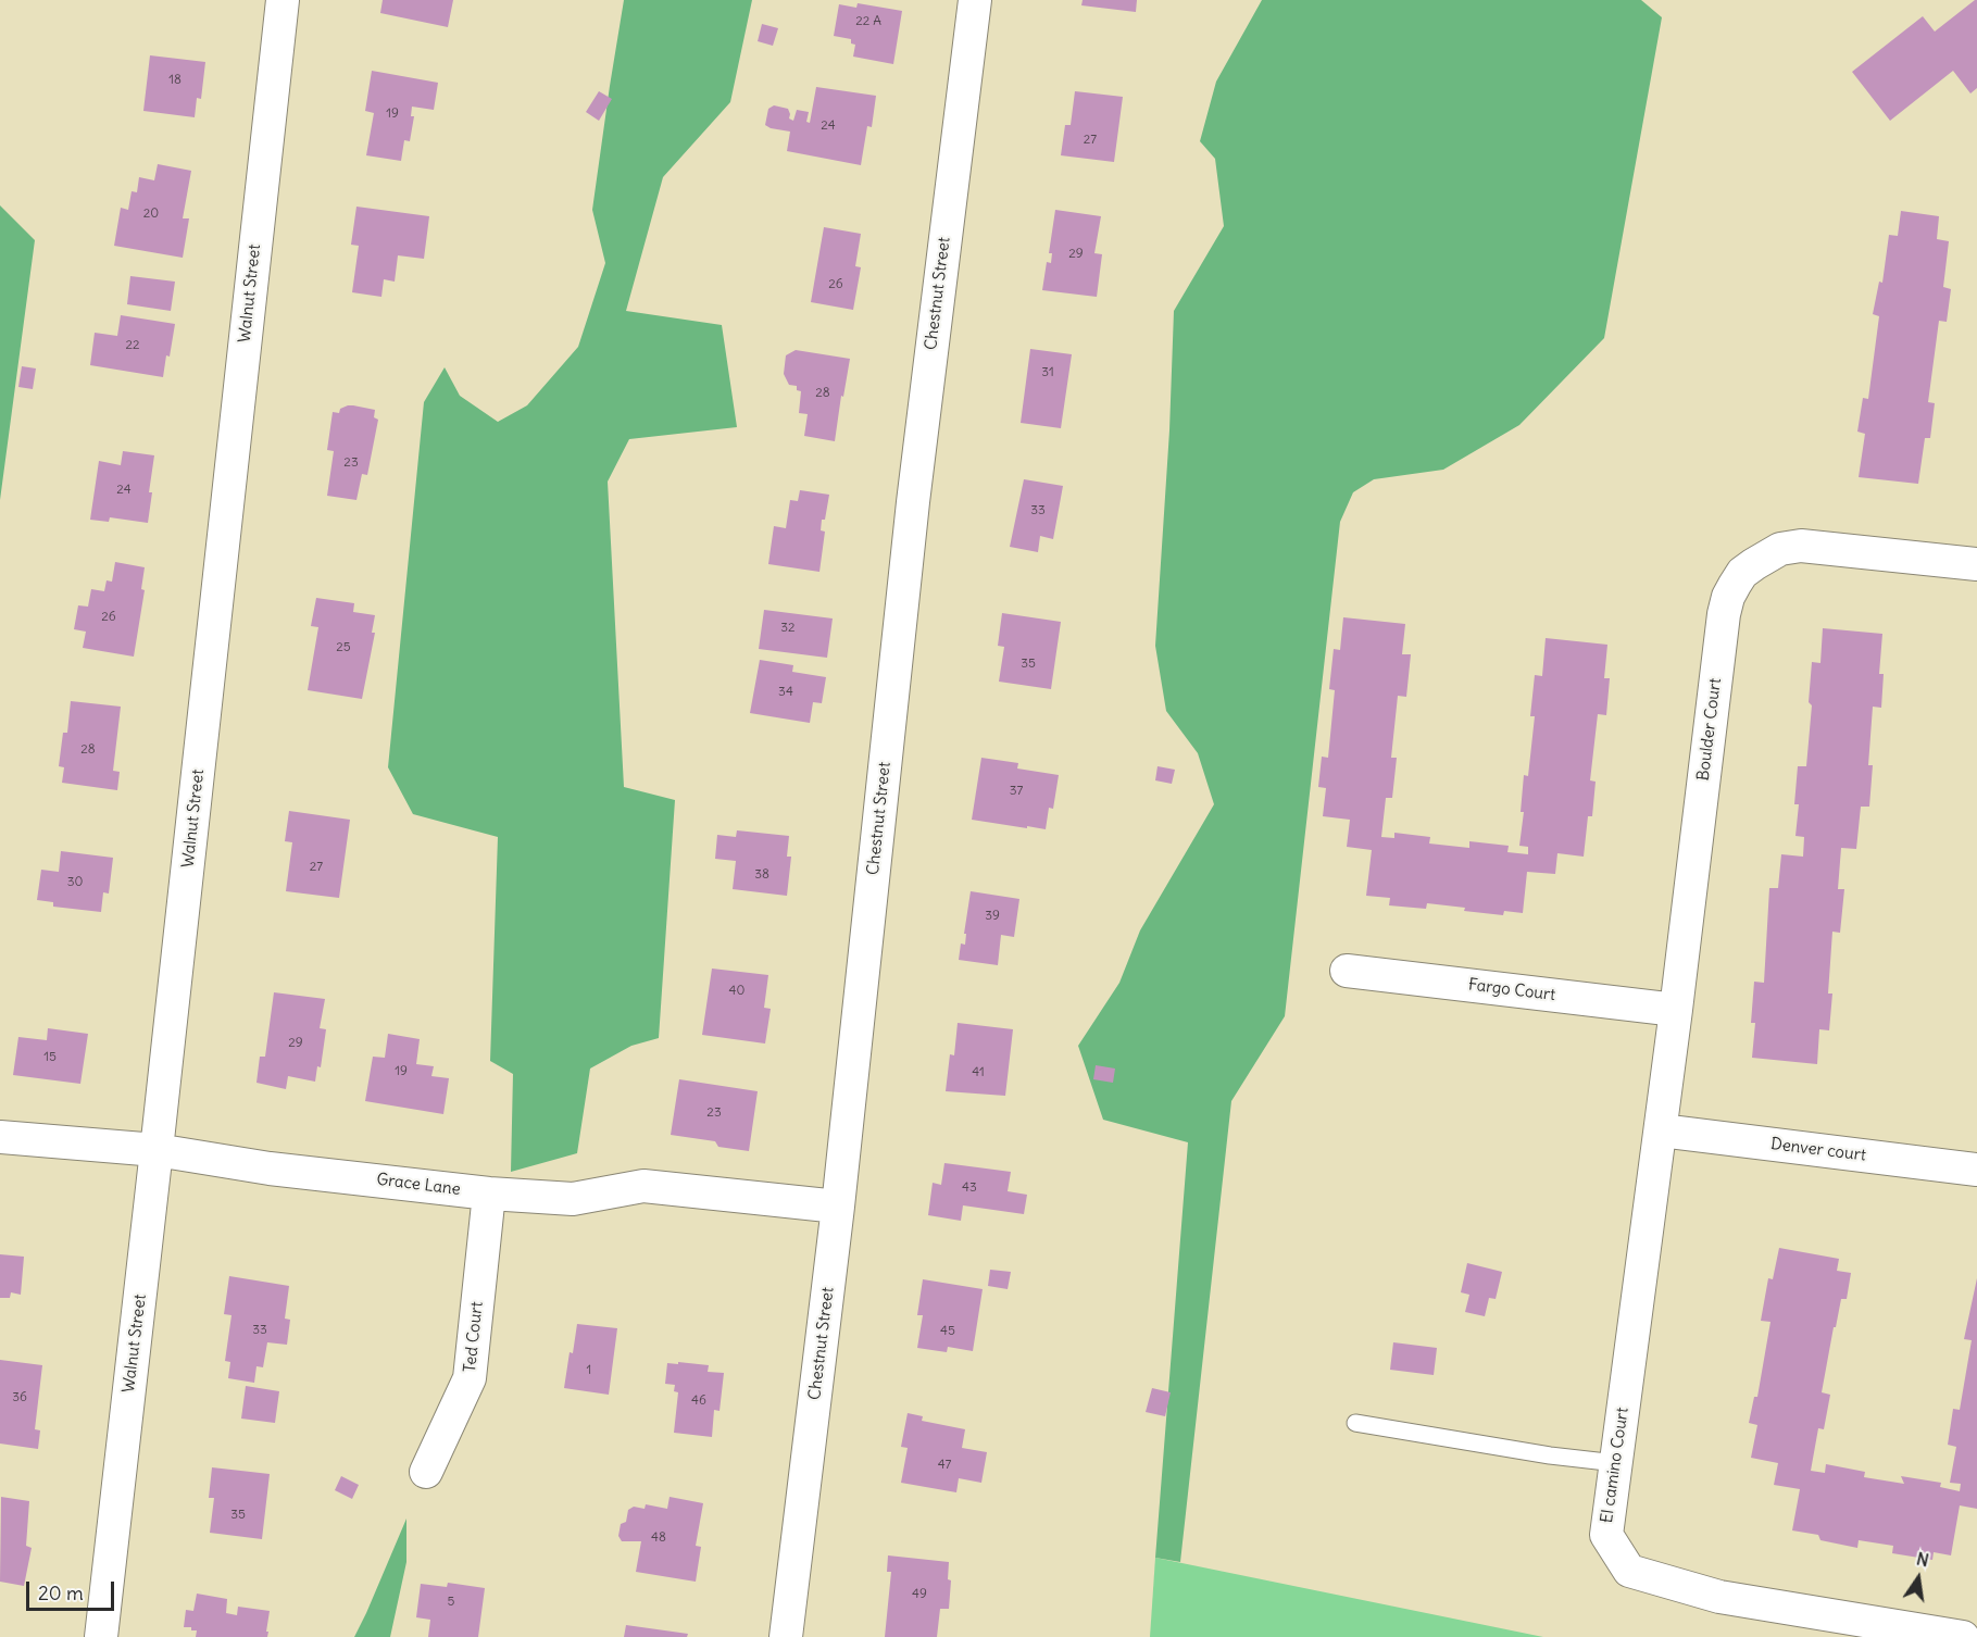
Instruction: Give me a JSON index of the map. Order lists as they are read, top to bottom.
{
  "streets": {
    "street": [
      "Walnut Street",
      "Chestnut Street",
      "Boulder Court",
      "Fargo Court",
      "Denver court",
      "Grace Lane",
      "Ted Court",
      "El camino Court"
    ]
  },
  "crossings": [
    ["Walnut Street", "Grace Lane"],
    ["Chestnut Street", "Grace Lane"],
    ["Boulder Court", "Fargo Court"],
    ["Boulder Court", "Denver court"],
    ["Boulder Court", "El camino Court"],
    ["Denver court", "El camino Court"],
    ["Grace Lane", "Ted Court"]
  ],
  "house_numbers": [
    "22 A",
    "18",
    "19",
    "24",
    "27",
    "20",
    "29",
    "26",
    "22",
    "31",
    "28",
    "23",
    "24",
    "33",
    "26",
    "32",
    "25",
    "35",
    "34",
    "28",
    "37",
    "27",
    "38",
    "30",
    "39",
    "40",
    "29",
    "15",
    "19",
    "41",
    "23",
    "43",
    "33",
    "45",
    "1",
    "36",
    "46",
    "47",
    "35",
    "48",
    "49",
    "5"
  ],
  "scale_bar": "20 m",
  "north": "top"
}
